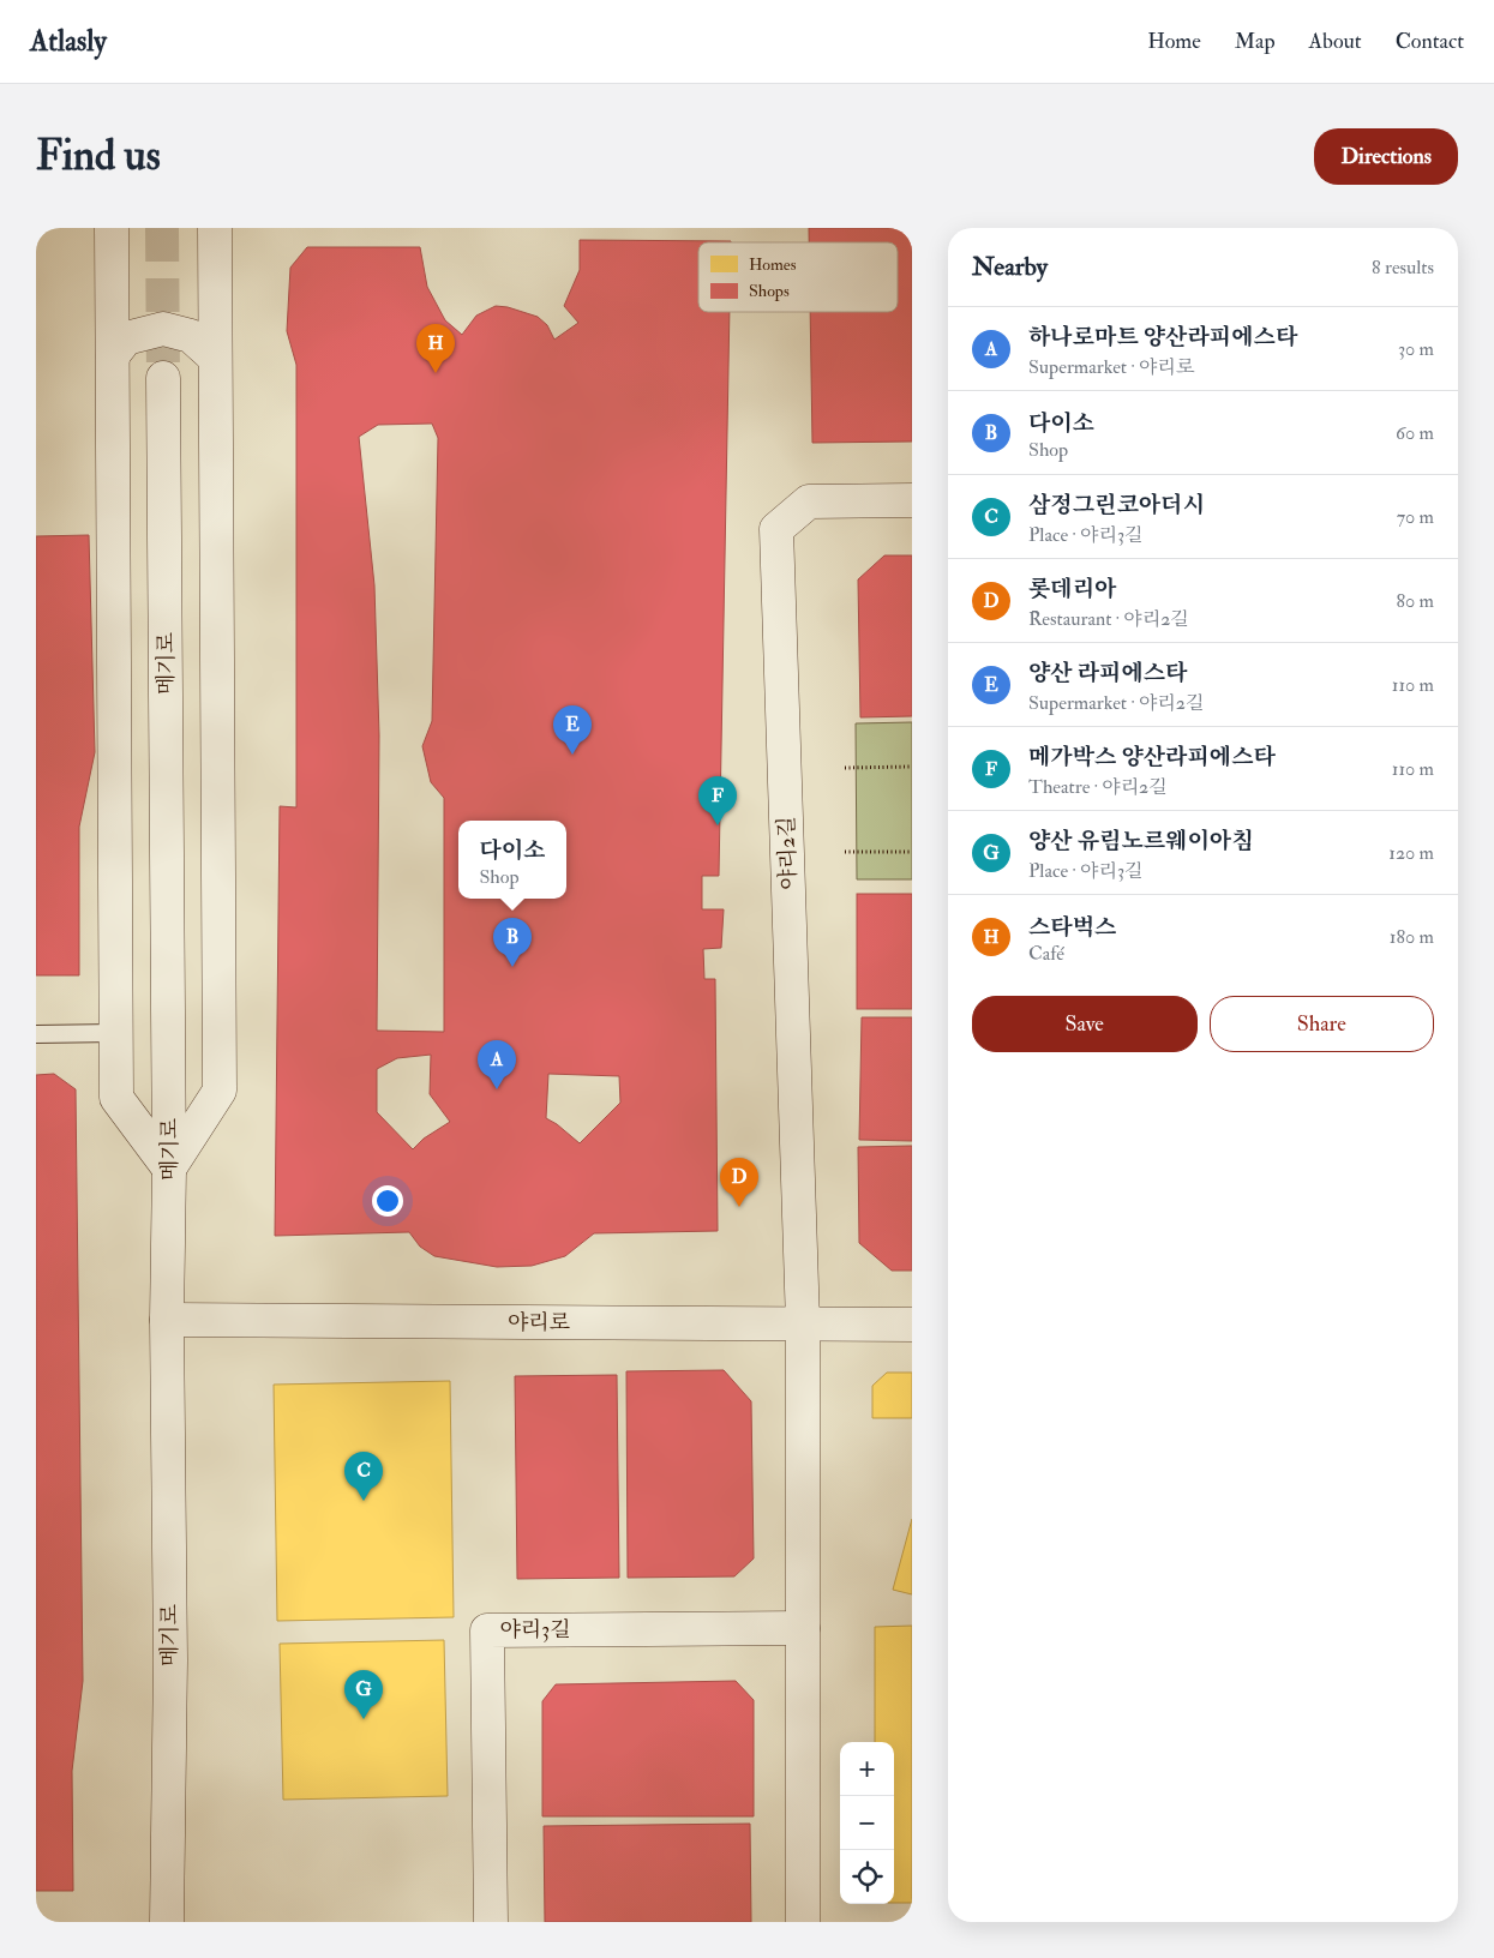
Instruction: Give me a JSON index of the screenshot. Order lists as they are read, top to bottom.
{
  "streets": {
    "street": [
      "메기로",
      "야리2길",
      "야리로",
      "야리3길"
    ]
  },
  "crossings": [
    ["메기로", "야리로"],
    ["야리2길", "야리로"]
  ],
  "legend": ["Homes", "Shops"],
  "page": {
    "header": "Atlasly",
    "nav": [
      "Home",
      "Map",
      "About",
      "Contact"
    ],
    "buttons": [
      "Directions",
      ["Save", "Share"]
    ],
    "title": "Find us",
    "heading": ["Nearby", "8 results"],
    "list": [
      {
        "mark": "A",
        "name": "하나로마트 양산라피에스타",
        "note": "Supermarket · 야리로",
        "value": "30 m"
      },
      {
        "mark": "B",
        "name": "다이소",
        "note": "Shop",
        "value": "60 m"
      },
      {
        "mark": "C",
        "name": "삼정그린코아더시",
        "note": "Place · 야리3길",
        "value": "70 m"
      },
      {
        "mark": "D",
        "name": "롯데리아",
        "note": "Restaurant · 야리2길",
        "value": "80 m"
      },
      {
        "mark": "E",
        "name": "양산 라피에스타",
        "note": "Supermarket · 야리2길",
        "value": "110 m"
      },
      {
        "mark": "F",
        "name": "메가박스 양산라피에스타",
        "note": "Theatre · 야리2길",
        "value": "110 m"
      },
      {
        "mark": "G",
        "name": "양산 유림노르웨이아침",
        "note": "Place · 야리3길",
        "value": "120 m"
      },
      {
        "mark": "H",
        "name": "스타벅스",
        "note": "Café",
        "value": "180 m"
      }
    ],
    "pins": [
      "H",
      "E",
      "F",
      "B",
      "A",
      "D",
      "C",
      "G"
    ],
    "popup": ["다이소", "Shop"],
    "map_buttons": ["+", "−"]
  }
}
